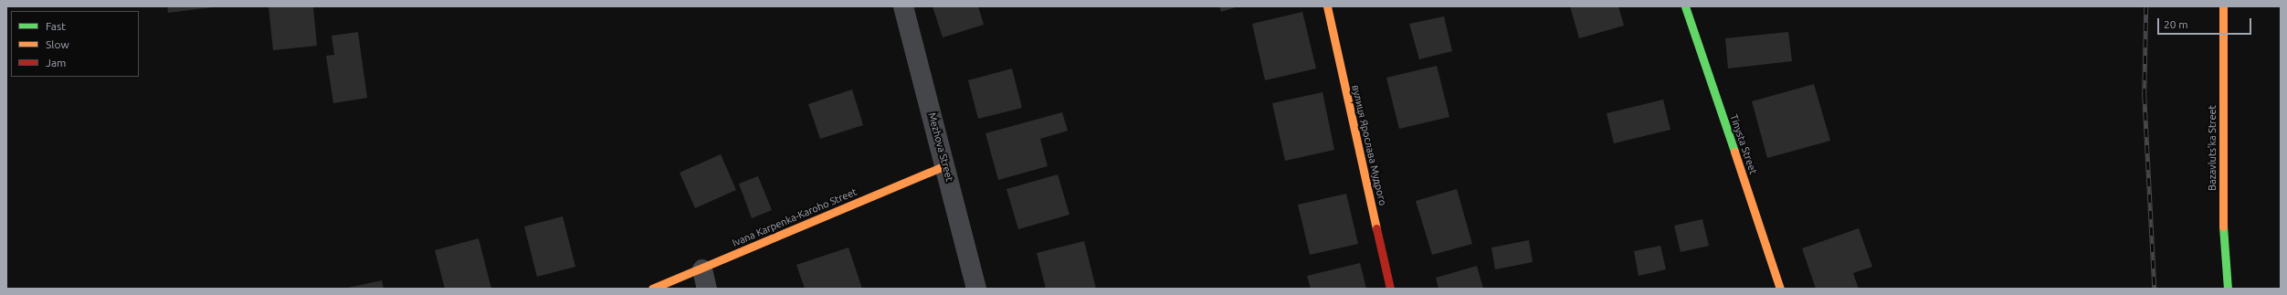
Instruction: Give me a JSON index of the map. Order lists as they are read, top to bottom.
{
  "streets": {
    "street": [
      "Tinysta Street",
      "вулиця Ярослава Мудрого",
      "Mezhova Street",
      "Bazavluts'ka Street",
      "Ivana Karpenka-Karoho Street"
    ]
  },
  "crossings": [
    ["Mezhova Street", "Ivana Karpenka-Karoho Street"]
  ],
  "legend": ["Fast", "Slow", "Jam"],
  "scale_bar": "20 m"
}
